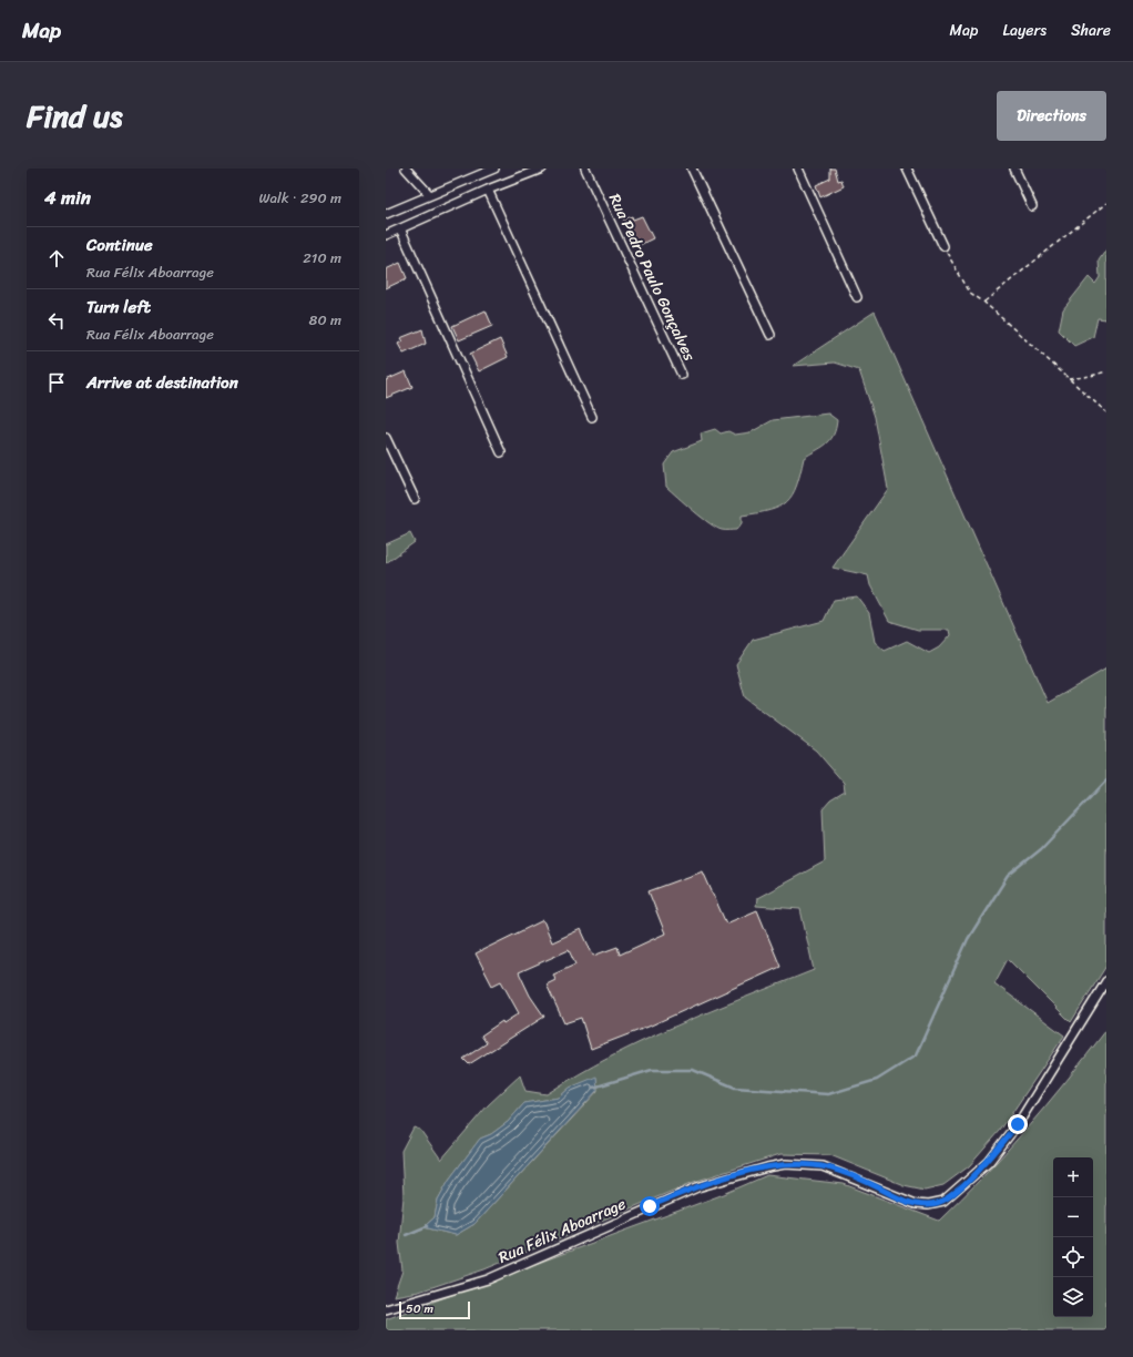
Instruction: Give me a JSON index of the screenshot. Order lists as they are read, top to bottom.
{
  "streets": {
    "street": ["Rua Pedro Paulo Gonçalves", "Rua Félix Aboarrage"]
  },
  "scale_bar": "50 m",
  "page": {
    "header": "Map",
    "nav": ["Map", "Layers", "Share"],
    "title": "Find us",
    "buttons": "Directions",
    "heading": ["4 min", "Walk · 290 m"],
    "list": [
      ["Continue", "Rua Félix Aboarrage", "210 m"],
      ["Turn left", "Rua Félix Aboarrage", "80 m"],
      "Arrive at destination"
    ],
    "map_buttons": ["+", "−"],
    "scale": "50 m"
  }
}
